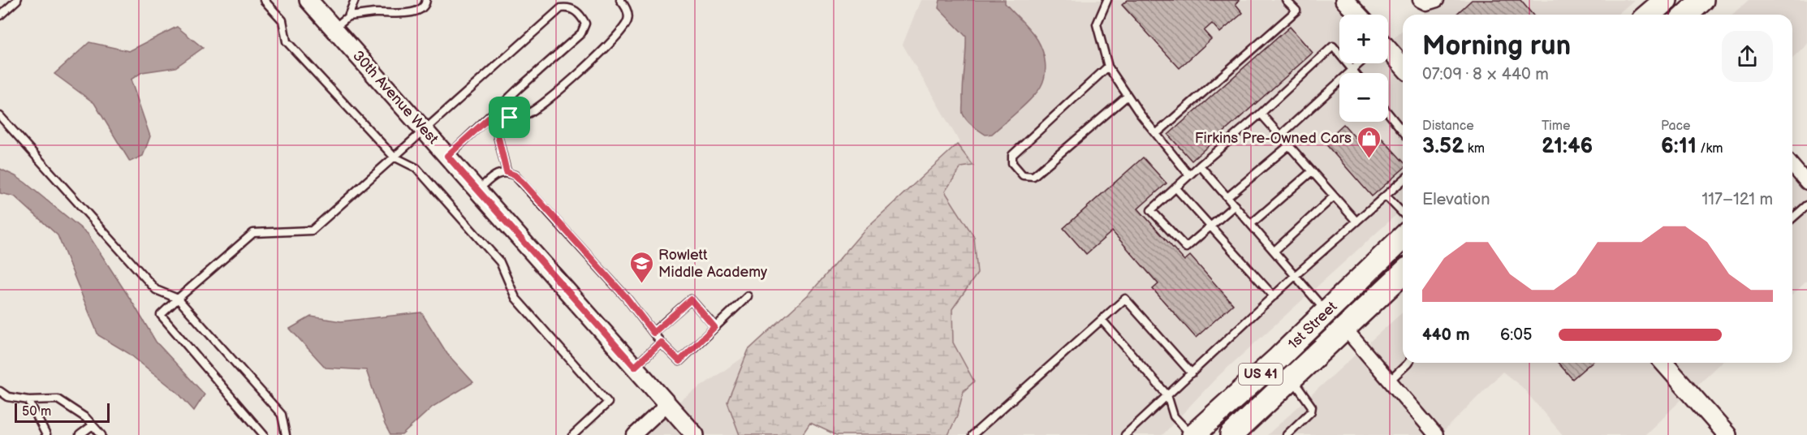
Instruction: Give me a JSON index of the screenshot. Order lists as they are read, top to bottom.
{
  "streets": {
    "main road": ["1st Street", "US 41"],
    "street": ["30th Avenue West"]
  },
  "places": {
    "shop": ["Firkins Pre-Owned Cars"],
    "school or university": ["Rowlett Middle Academy"]
  },
  "scale_bar": "50 m",
  "page": {
    "map_buttons": ["+", "−"],
    "heading": ["Morning run", "07:09 · 8 × 440 m"],
    "stats": [
      ["Distance", "3.52 km"],
      ["Time", "21:46"],
      ["Pace", "6:11 /km"]
    ],
    "chart": ["Elevation", "117–121 m"],
    "list": [
      {
        "name": "440 m",
        "note": "6:05"
      }
    ],
    "scale": "50 m"
  }
}
